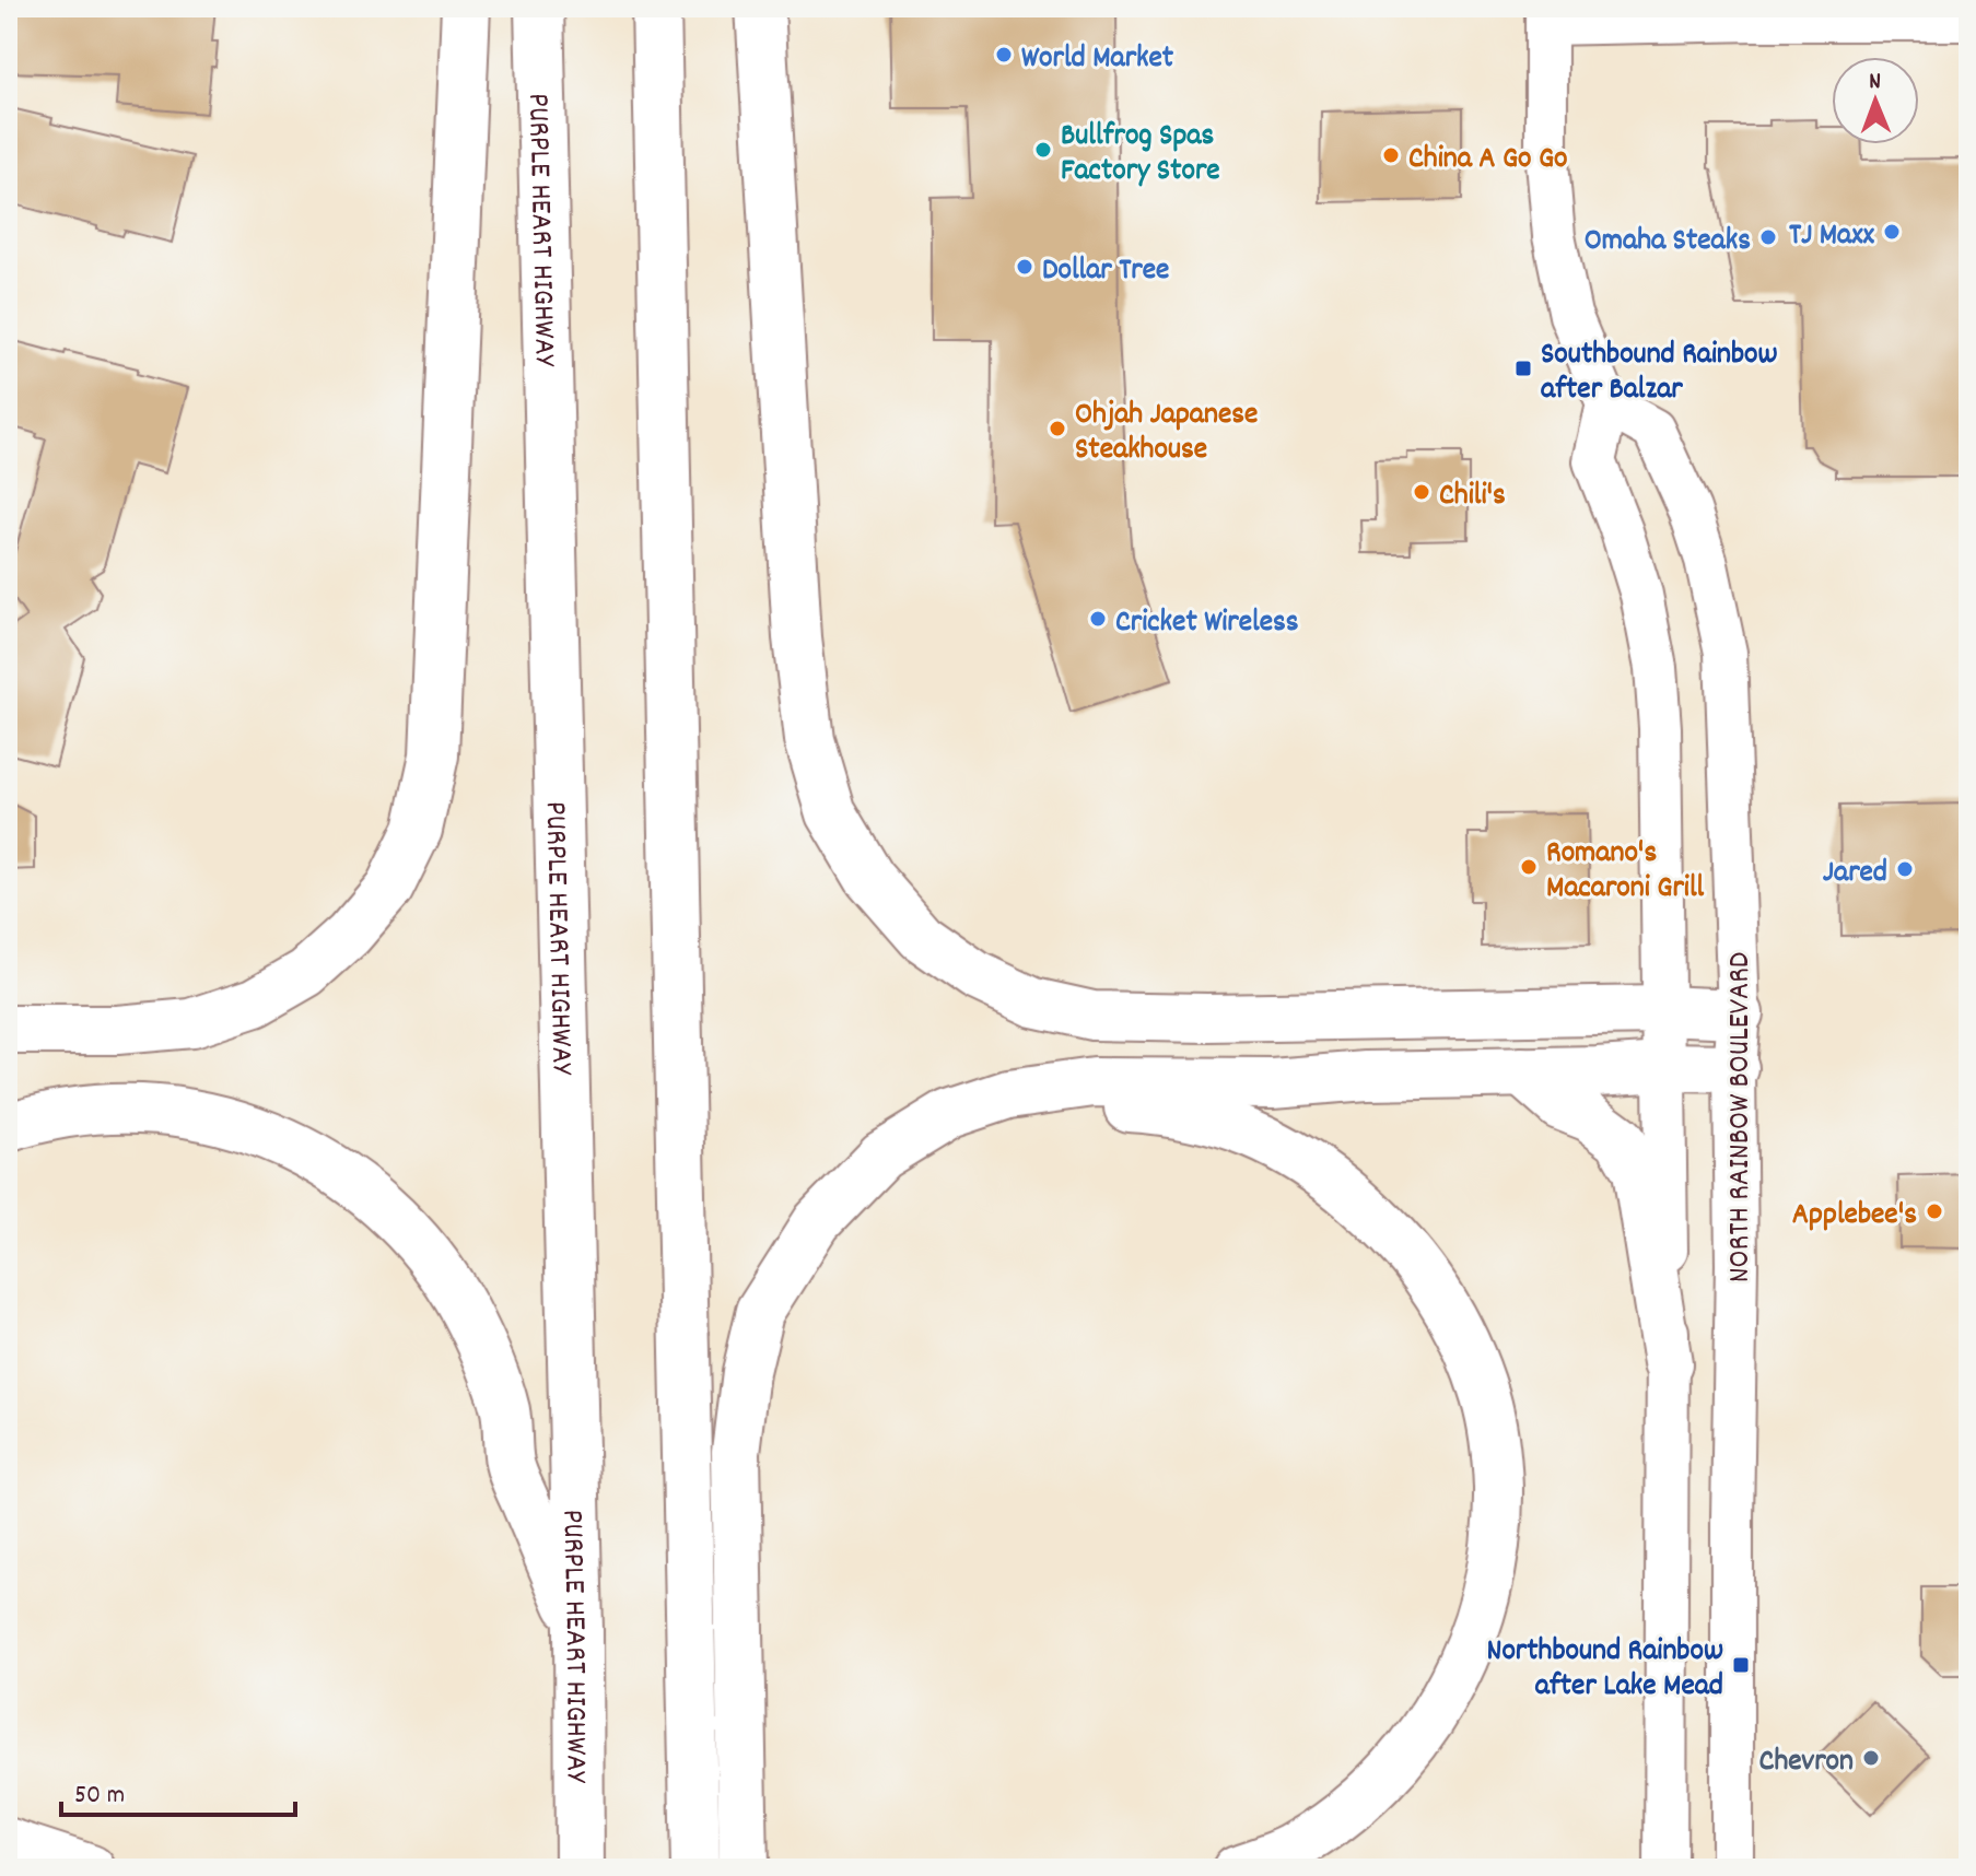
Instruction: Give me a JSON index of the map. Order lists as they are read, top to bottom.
{
  "streets": {
    "highway": ["PURPLE HEART HIGHWAY"],
    "main road": ["NORTH RAINBOW BOULEVARD"]
  },
  "places": {
    "other": [
      "World Market",
      "Bullfrog Spas Factory Store",
      "China A Go Go",
      "TJ Maxx",
      "Omaha Steaks",
      "Dollar Tree",
      "Ohjah Japanese Steakhouse",
      "Chili's",
      "Cricket Wireless",
      "Romano's Macaroni Grill",
      "Jared",
      "Applebee's",
      "Chevron"
    ],
    "transit": ["Southbound Rainbow after Balzar", "Northbound Rainbow after Lake Mead"]
  },
  "scale_bar": "50 m",
  "north": "top"
}
